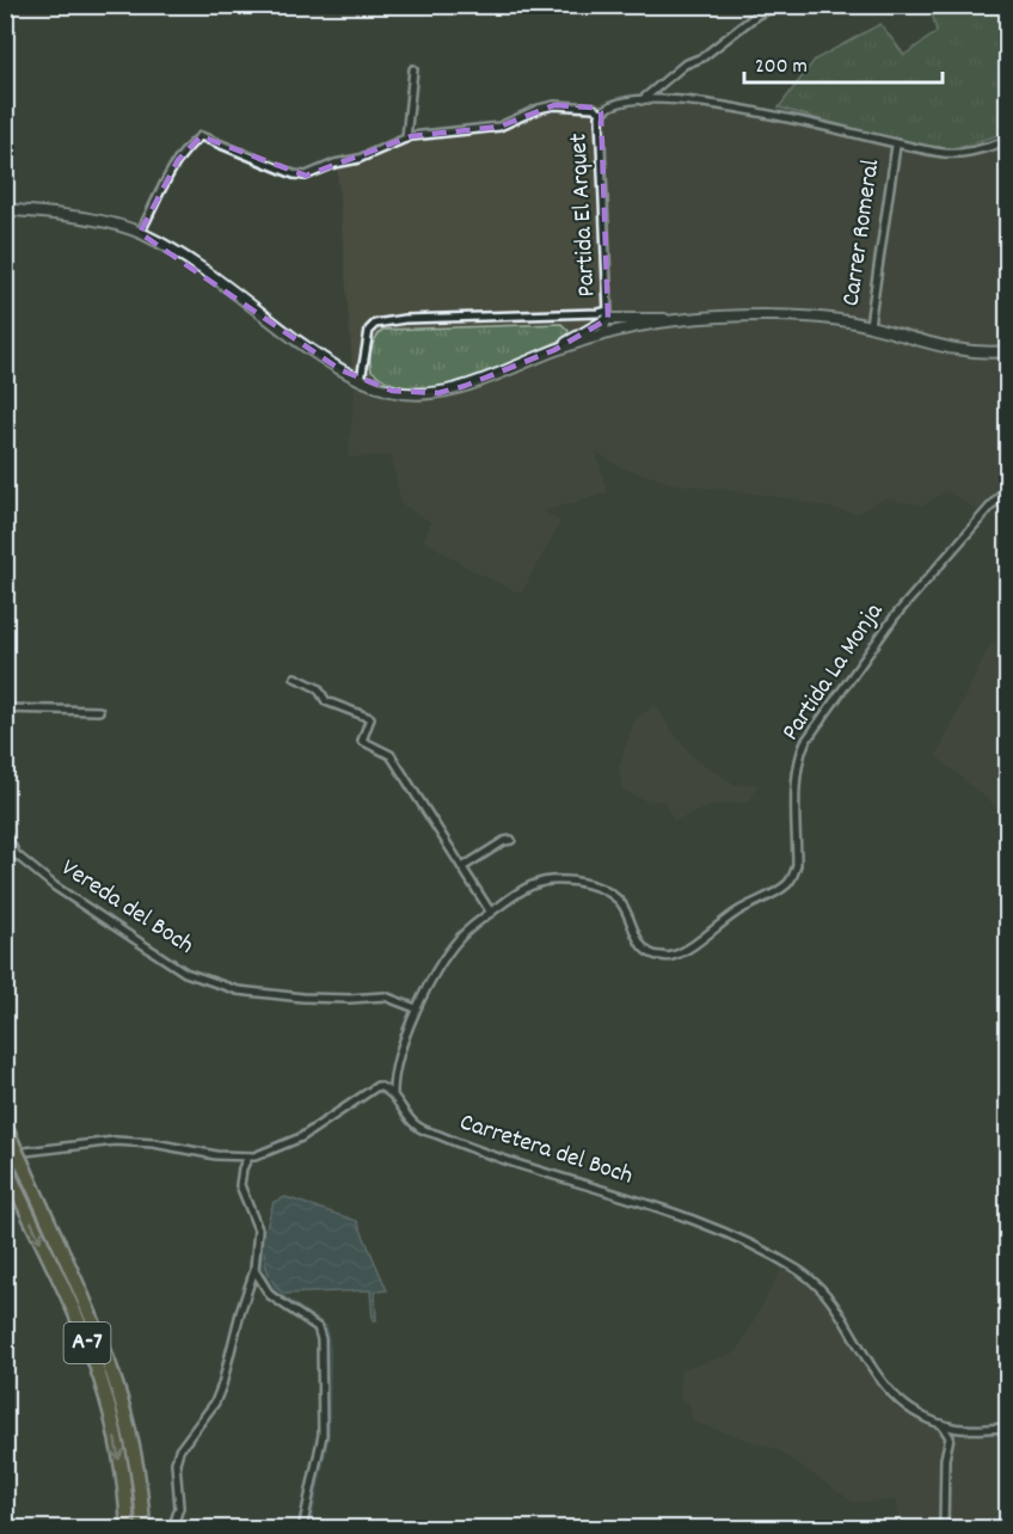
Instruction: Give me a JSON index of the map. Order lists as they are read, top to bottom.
{
  "streets": {
    "highway": ["A-7"],
    "street": [
      "Partida El Arquet",
      "Carrer Romeral",
      "Partida La Monja",
      "Vereda del Boch",
      "Carretera del Boch"
    ]
  },
  "crossings": [
    ["Partida El Arquet", "Carrer Romeral"]
  ],
  "scale_bar": "200 m"
}
